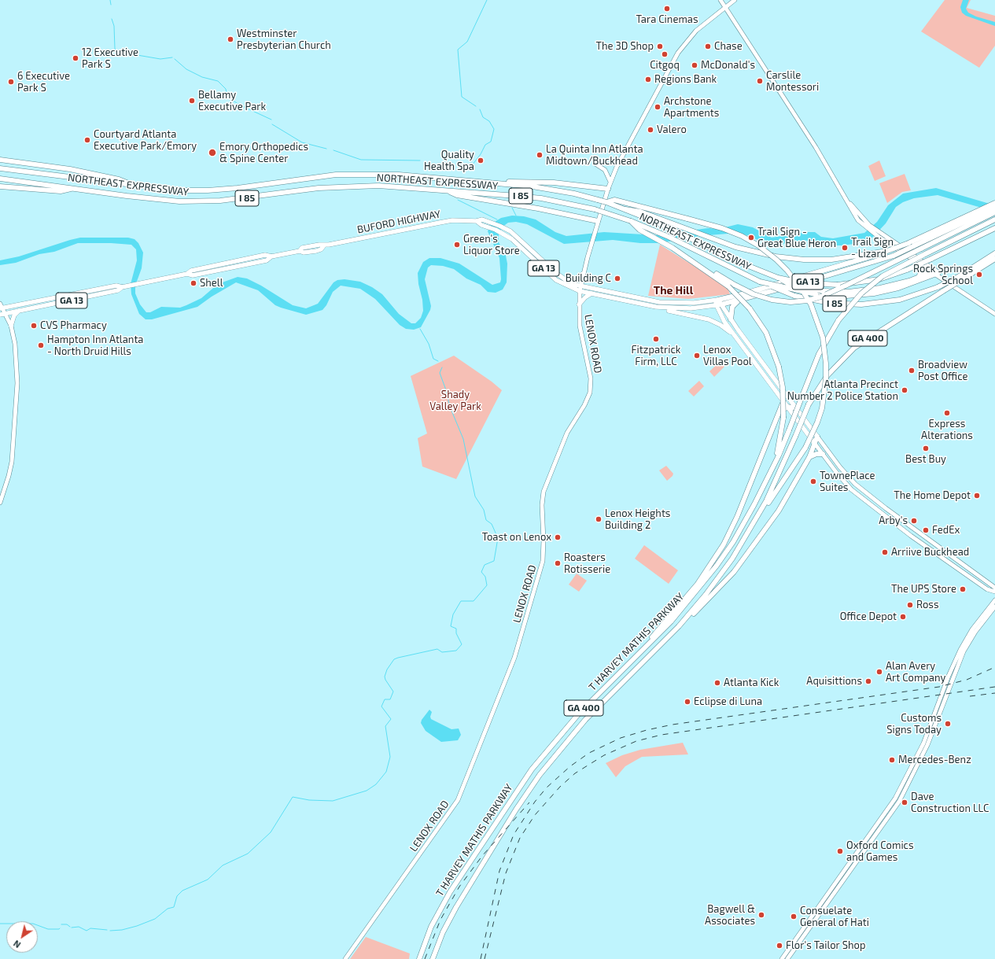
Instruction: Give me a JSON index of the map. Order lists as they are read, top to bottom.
{
  "streets": {
    "highway": [
      "NORTHEAST EXPRESSWAY",
      "I 85",
      "GA 13",
      "GA 400",
      "T HARVEY MATHIS PARKWAY"
    ],
    "main road": ["BUFORD HIGHWAY", "LENOX ROAD"]
  },
  "crossings": [
    ["NORTHEAST EXPRESSWAY", "LENOX ROAD"],
    ["NORTHEAST EXPRESSWAY", "T HARVEY MATHIS PARKWAY"],
    ["BUFORD HIGHWAY", "GA 13"],
    ["BUFORD HIGHWAY", "LENOX ROAD"],
    ["GA 13", "LENOX ROAD"]
  ],
  "districts": ["The Hill"],
  "parks": ["Shady Valley Park"],
  "places": [
    "Tara Cinemas",
    "Westminster Presbyterian Church",
    "The 3D Shop",
    "Chase",
    "Citgoq",
    "12 Executive Park S",
    "McDonald's",
    "Regions Bank",
    "Carslile Montessori",
    "6 Executive Park S",
    "Bellamy Executive Park",
    "Archstone Apartments",
    "Valero",
    "Courtyard Atlanta Executive Park/Emory",
    "Emory Orthopedics & Spine Center",
    "La Quinta Inn Atlanta Midtown/Buckhead",
    "Quality Health Spa",
    "Trail Sign - Great Blue Heron",
    "Green's Liquor Store",
    "Trail Sign - Lizard",
    "Rock Springs School",
    "Building C",
    "Shell",
    "CVS Pharmacy",
    "Fitzpatrick Firm, LLC",
    "Hampton Inn Atlanta - North Druid Hills",
    "Lenox Villas Pool",
    "Broadview Post Office",
    "Atlanta Precinct Number 2 Police Station",
    "Express Alterations",
    "Best Buy",
    "TownePlace Suites",
    "The Home Depot",
    "Lenox Heights Building 2",
    "Arby's",
    "FedEx",
    "Toast on Lenox",
    "Arriive Buckhead",
    "Roasters Rotisserie",
    "The UPS Store",
    "Ross",
    "Office Depot",
    "Alan Avery Art Company",
    "Aquisittions",
    "Atlanta Kick",
    "Eclipse di Luna",
    "Customs Signs Today",
    "Mercedes-Benz",
    "Dave Construction LLC",
    "Oxford Comics and Games",
    "Bagwell & Associates",
    "Consuelate General of Hati",
    "Flor's Tailor Shop"
  ],
  "north": "bottom left"
}
